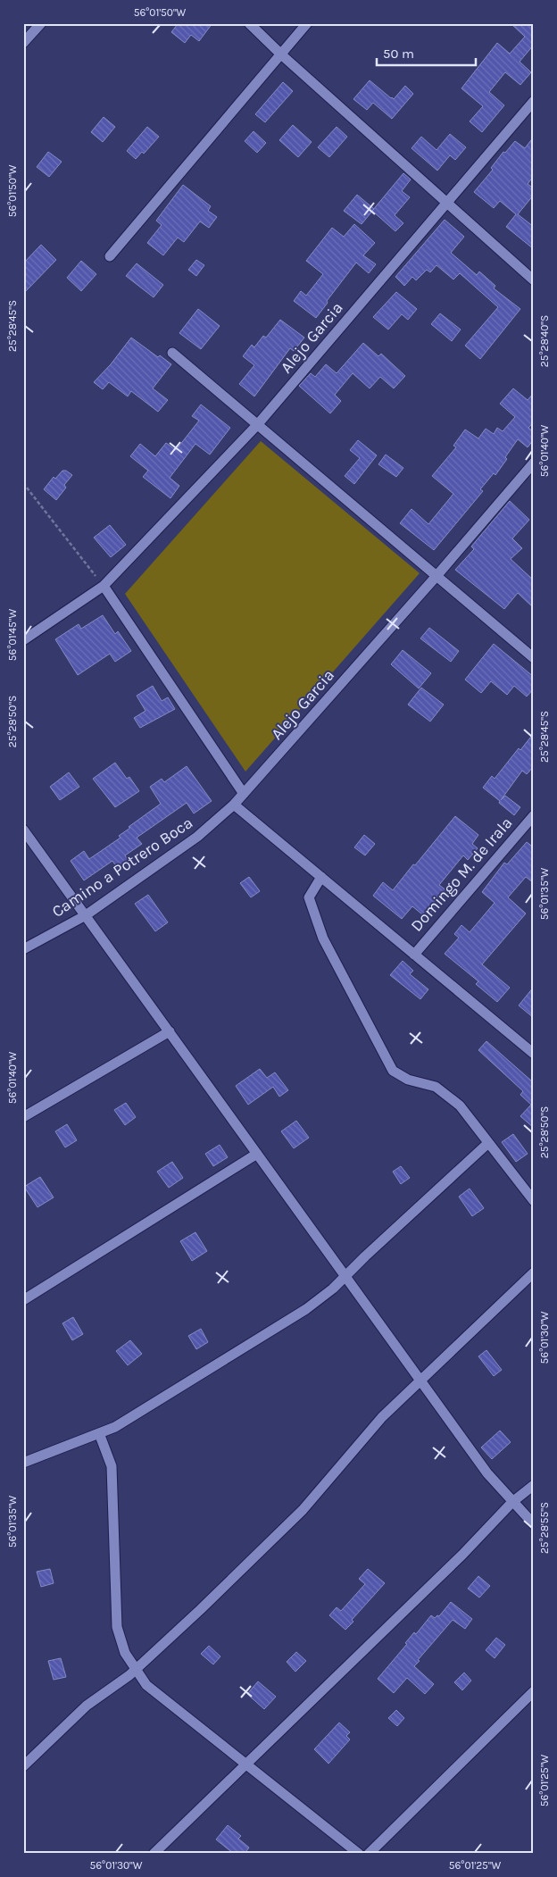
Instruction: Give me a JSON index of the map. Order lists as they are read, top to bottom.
{
  "streets": {
    "street": ["Alejo Garcia", "Camino a Potrero Boca", "Domingo M. de Irala"]
  },
  "crossings": [
    ["Alejo Garcia", "Camino a Potrero Boca"]
  ],
  "scale_bar": "50 m",
  "coordinates": [
    "56°01'50\"W",
    "25°28'45\"S",
    "25°28'40\"S",
    "56°01'40\"W",
    "56°01'45\"W",
    "25°28'50\"S",
    "56°01'35\"W",
    "56°01'30\"W",
    "25°28'55\"S",
    "56°01'25\"W"
  ]
}
